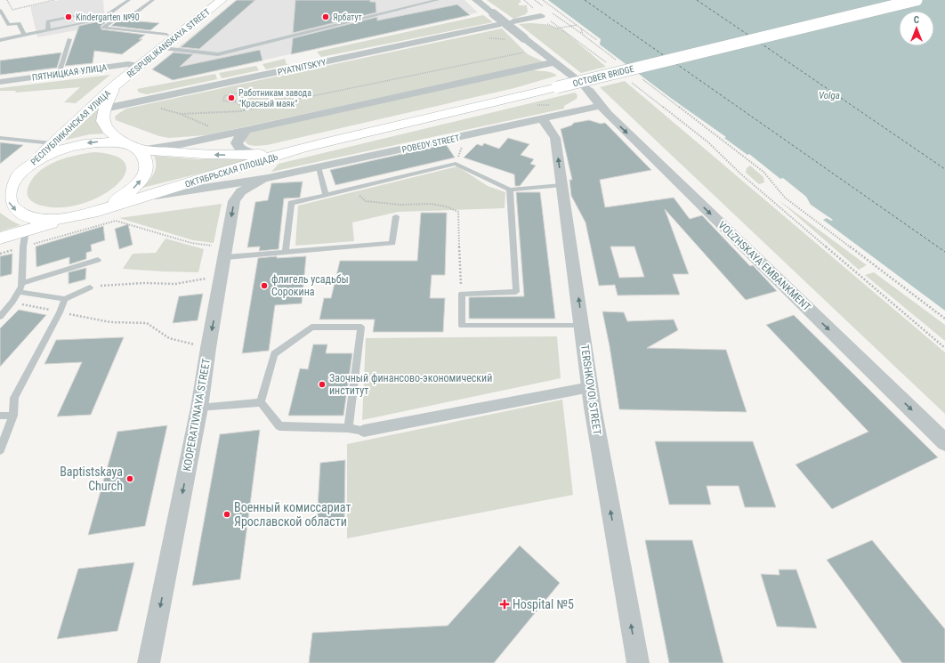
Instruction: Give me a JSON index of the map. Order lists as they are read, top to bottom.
{
  "streets": {
    "main road": [
      "RESPUBLIKANSKAYA STREET",
      "OCTOBER BRIDGE",
      "РЕСПУБЛИКАНСКАЯ УЛИЦА",
      "ОКТЯБРЬСКАЯ ПЛОЩАДЬ"
    ],
    "street": [
      "PYATNITSKYY",
      "ПЯТНИЦКАЯ УЛИЦА",
      "POBEDY STREET",
      "VOLZHSKAYA EMBANKMENT",
      "TERSHKOVOI STREET",
      "KOOPERATIVNAYA STREET"
    ]
  },
  "crossings": [
    ["RESPUBLIKANSKAYA STREET", "ПЯТНИЦКАЯ УЛИЦА"],
    ["RESPUBLIKANSKAYA STREET", "РЕСПУБЛИКАНСКАЯ УЛИЦА"],
    ["RESPUBLIKANSKAYA STREET", "ОКТЯБРЬСКАЯ ПЛОЩАДЬ"],
    ["PYATNITSKYY", "ОКТЯБРЬСКАЯ ПЛОЩАДЬ"],
    ["OCTOBER BRIDGE", "ОКТЯБРЬСКАЯ ПЛОЩАДЬ"],
    ["РЕСПУБЛИКАНСКАЯ УЛИЦА", "ОКТЯБРЬСКАЯ ПЛОЩАДЬ"],
    ["POBEDY STREET", "VOLZHSKAYA EMBANKMENT"],
    ["POBEDY STREET", "TERSHKOVOI STREET"],
    ["POBEDY STREET", "KOOPERATIVNAYA STREET"]
  ],
  "one_way": ["VOLZHSKAYA EMBANKMENT", "TERSHKOVOI STREET", "KOOPERATIVNAYA STREET"],
  "water": ["Volga"],
  "places": {
    "other": [
      "Kindergarten №90",
      "Ярбатут",
      "Работникам завода \"Красный маяк\"",
      "флигель усадьбы Сорокина",
      "Заочный финансово-экономический институт",
      "Baptistskaya Church",
      "Военный комиссариат Ярославской области"
    ],
    "health": ["Hospital №5"]
  },
  "north": "top"
}
